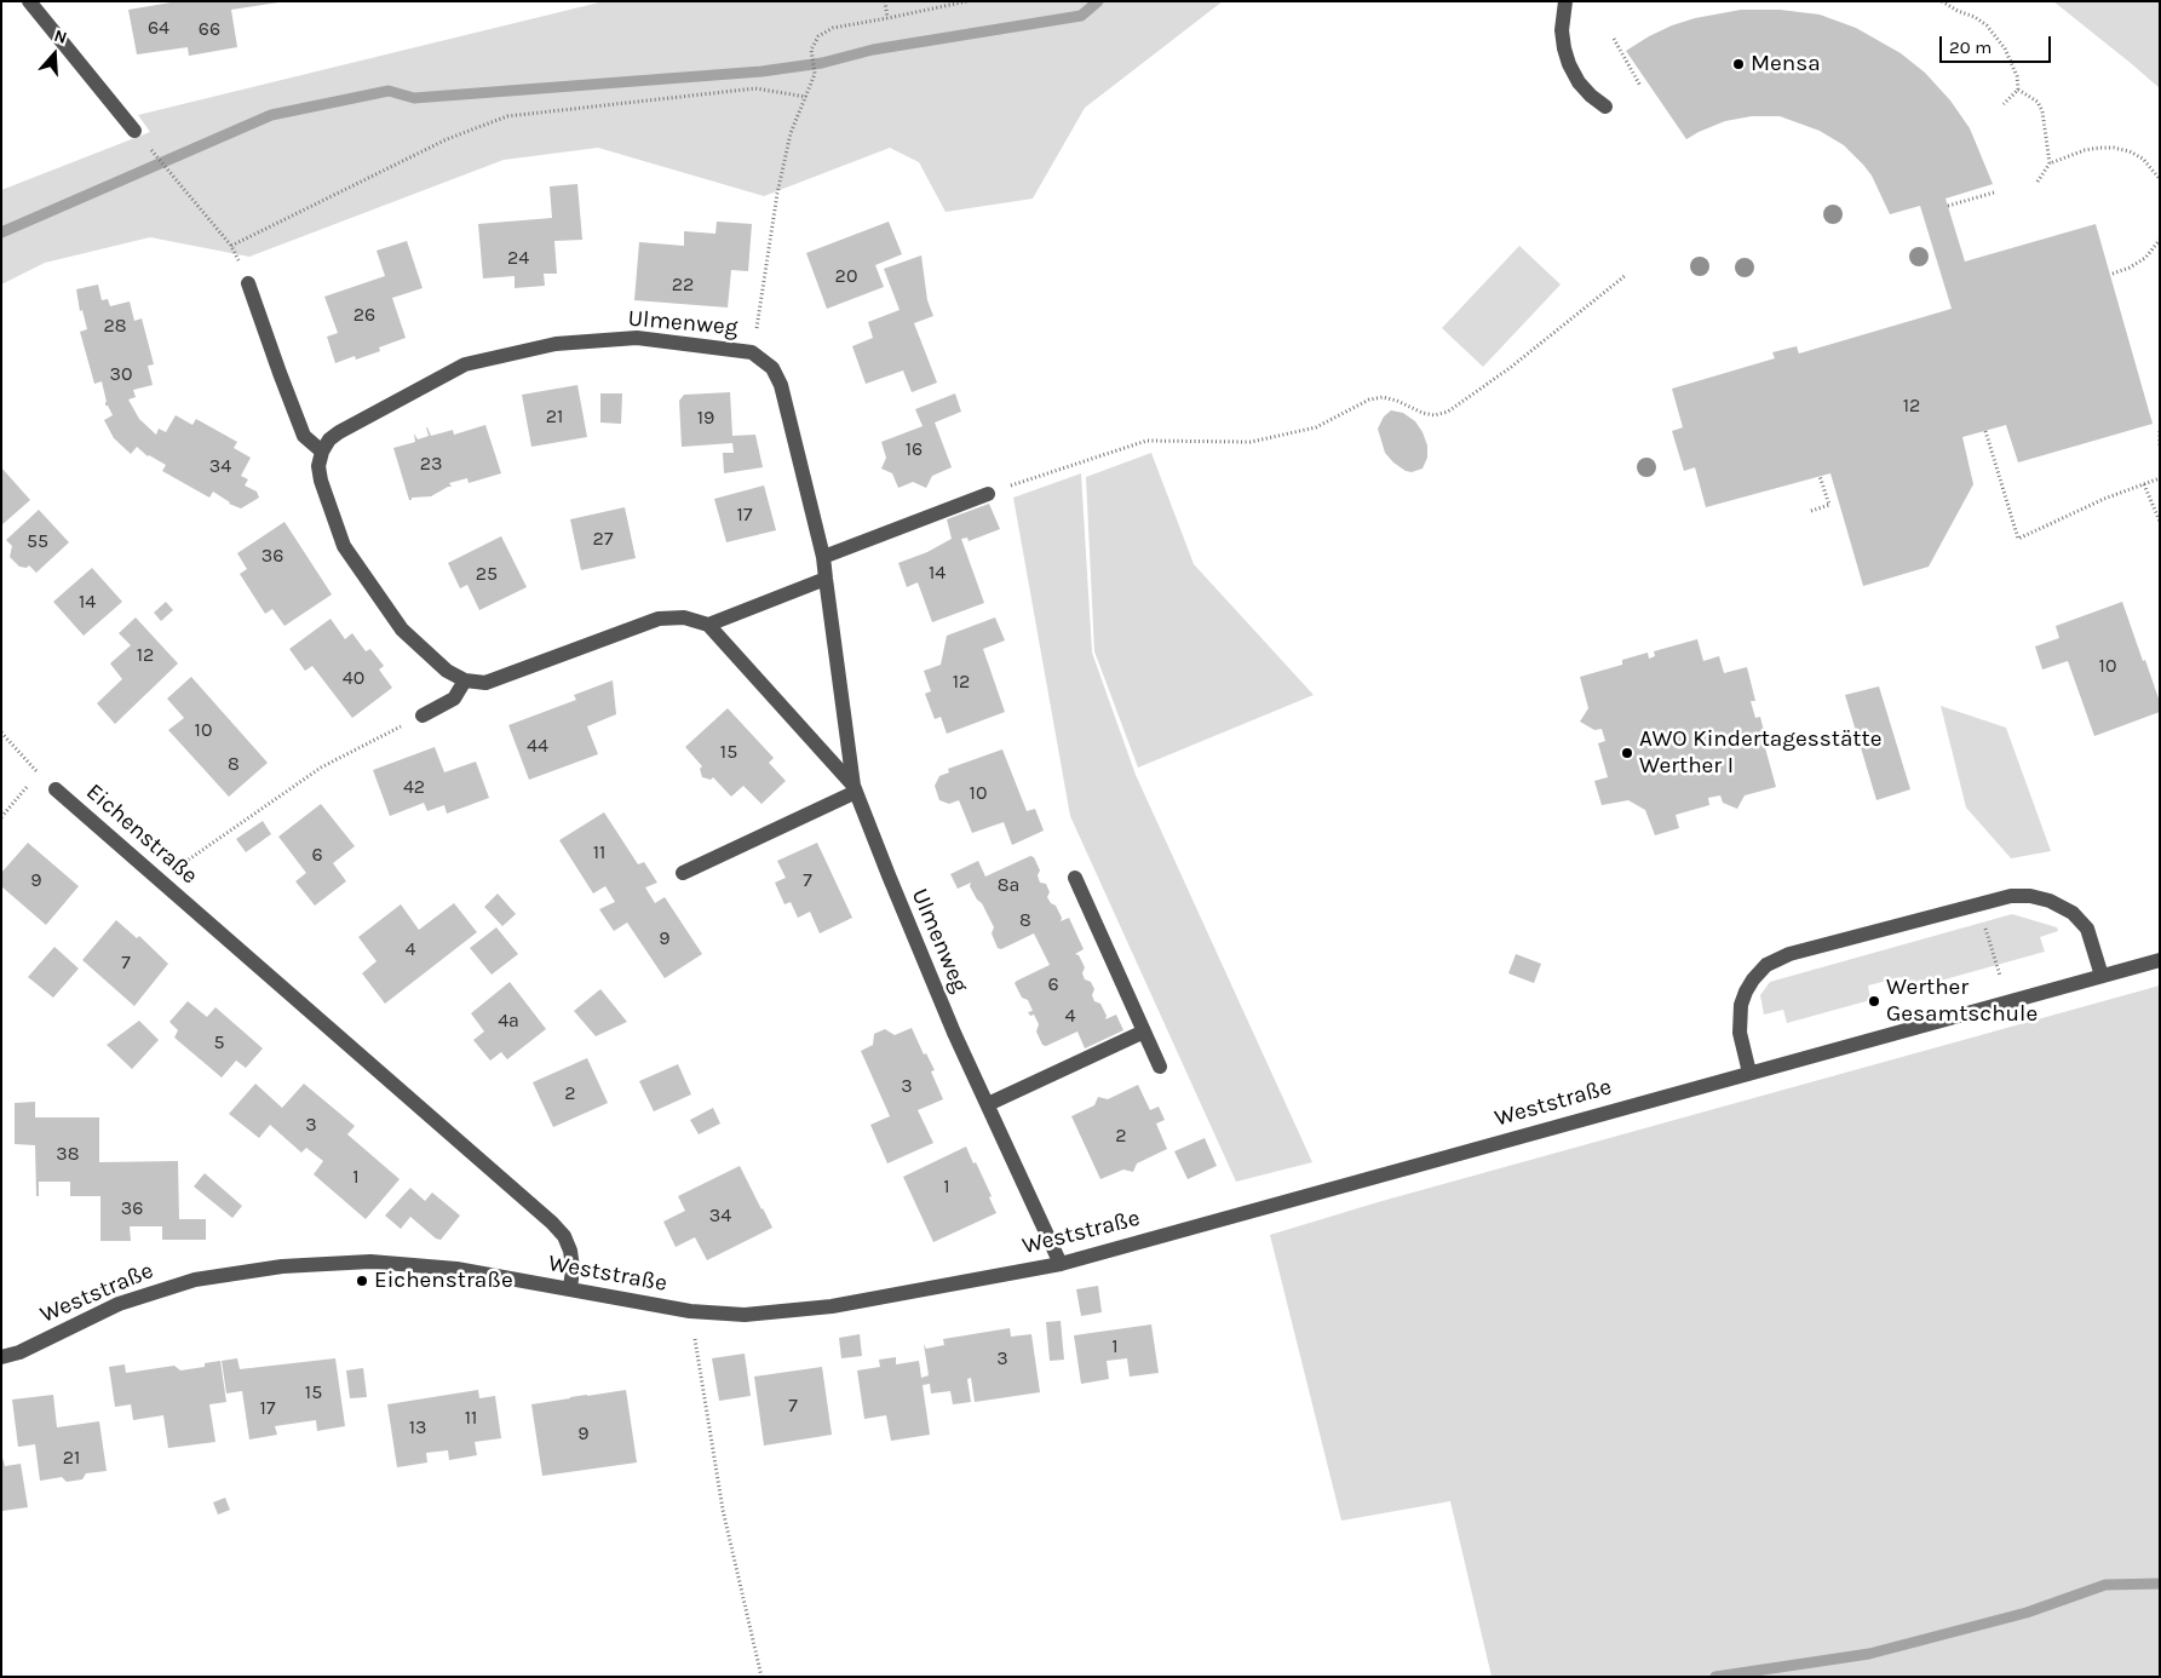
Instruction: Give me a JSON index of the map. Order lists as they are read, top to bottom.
{
  "streets": {
    "street": ["Ulmenweg", "Eichenstraße", "Weststraße"]
  },
  "crossings": [
    ["Ulmenweg", "Weststraße"],
    ["Eichenstraße", "Weststraße"]
  ],
  "places": [
    "Mensa",
    "AWO Kindertagesstätte Werther I",
    "Werther Gesamtschule",
    "Eichenstraße"
  ],
  "house_numbers": [
    "64",
    "66",
    "24",
    "20",
    "22",
    "26",
    "28",
    "30",
    "12",
    "21",
    "19",
    "16",
    "23",
    "34",
    "17",
    "27",
    "55",
    "36",
    "14",
    "25",
    "14",
    "12",
    "10",
    "40",
    "12",
    "10",
    "44",
    "15",
    "8",
    "42",
    "10",
    "11",
    "6",
    "9",
    "7",
    "8a",
    "8",
    "9",
    "4",
    "7",
    "6",
    "4",
    "4a",
    "5",
    "3",
    "2",
    "3",
    "2",
    "38",
    "1",
    "1",
    "36",
    "34",
    "1",
    "3",
    "15",
    "7",
    "17",
    "11",
    "13",
    "9",
    "21"
  ],
  "scale_bar": "20 m",
  "north": "top"
}
